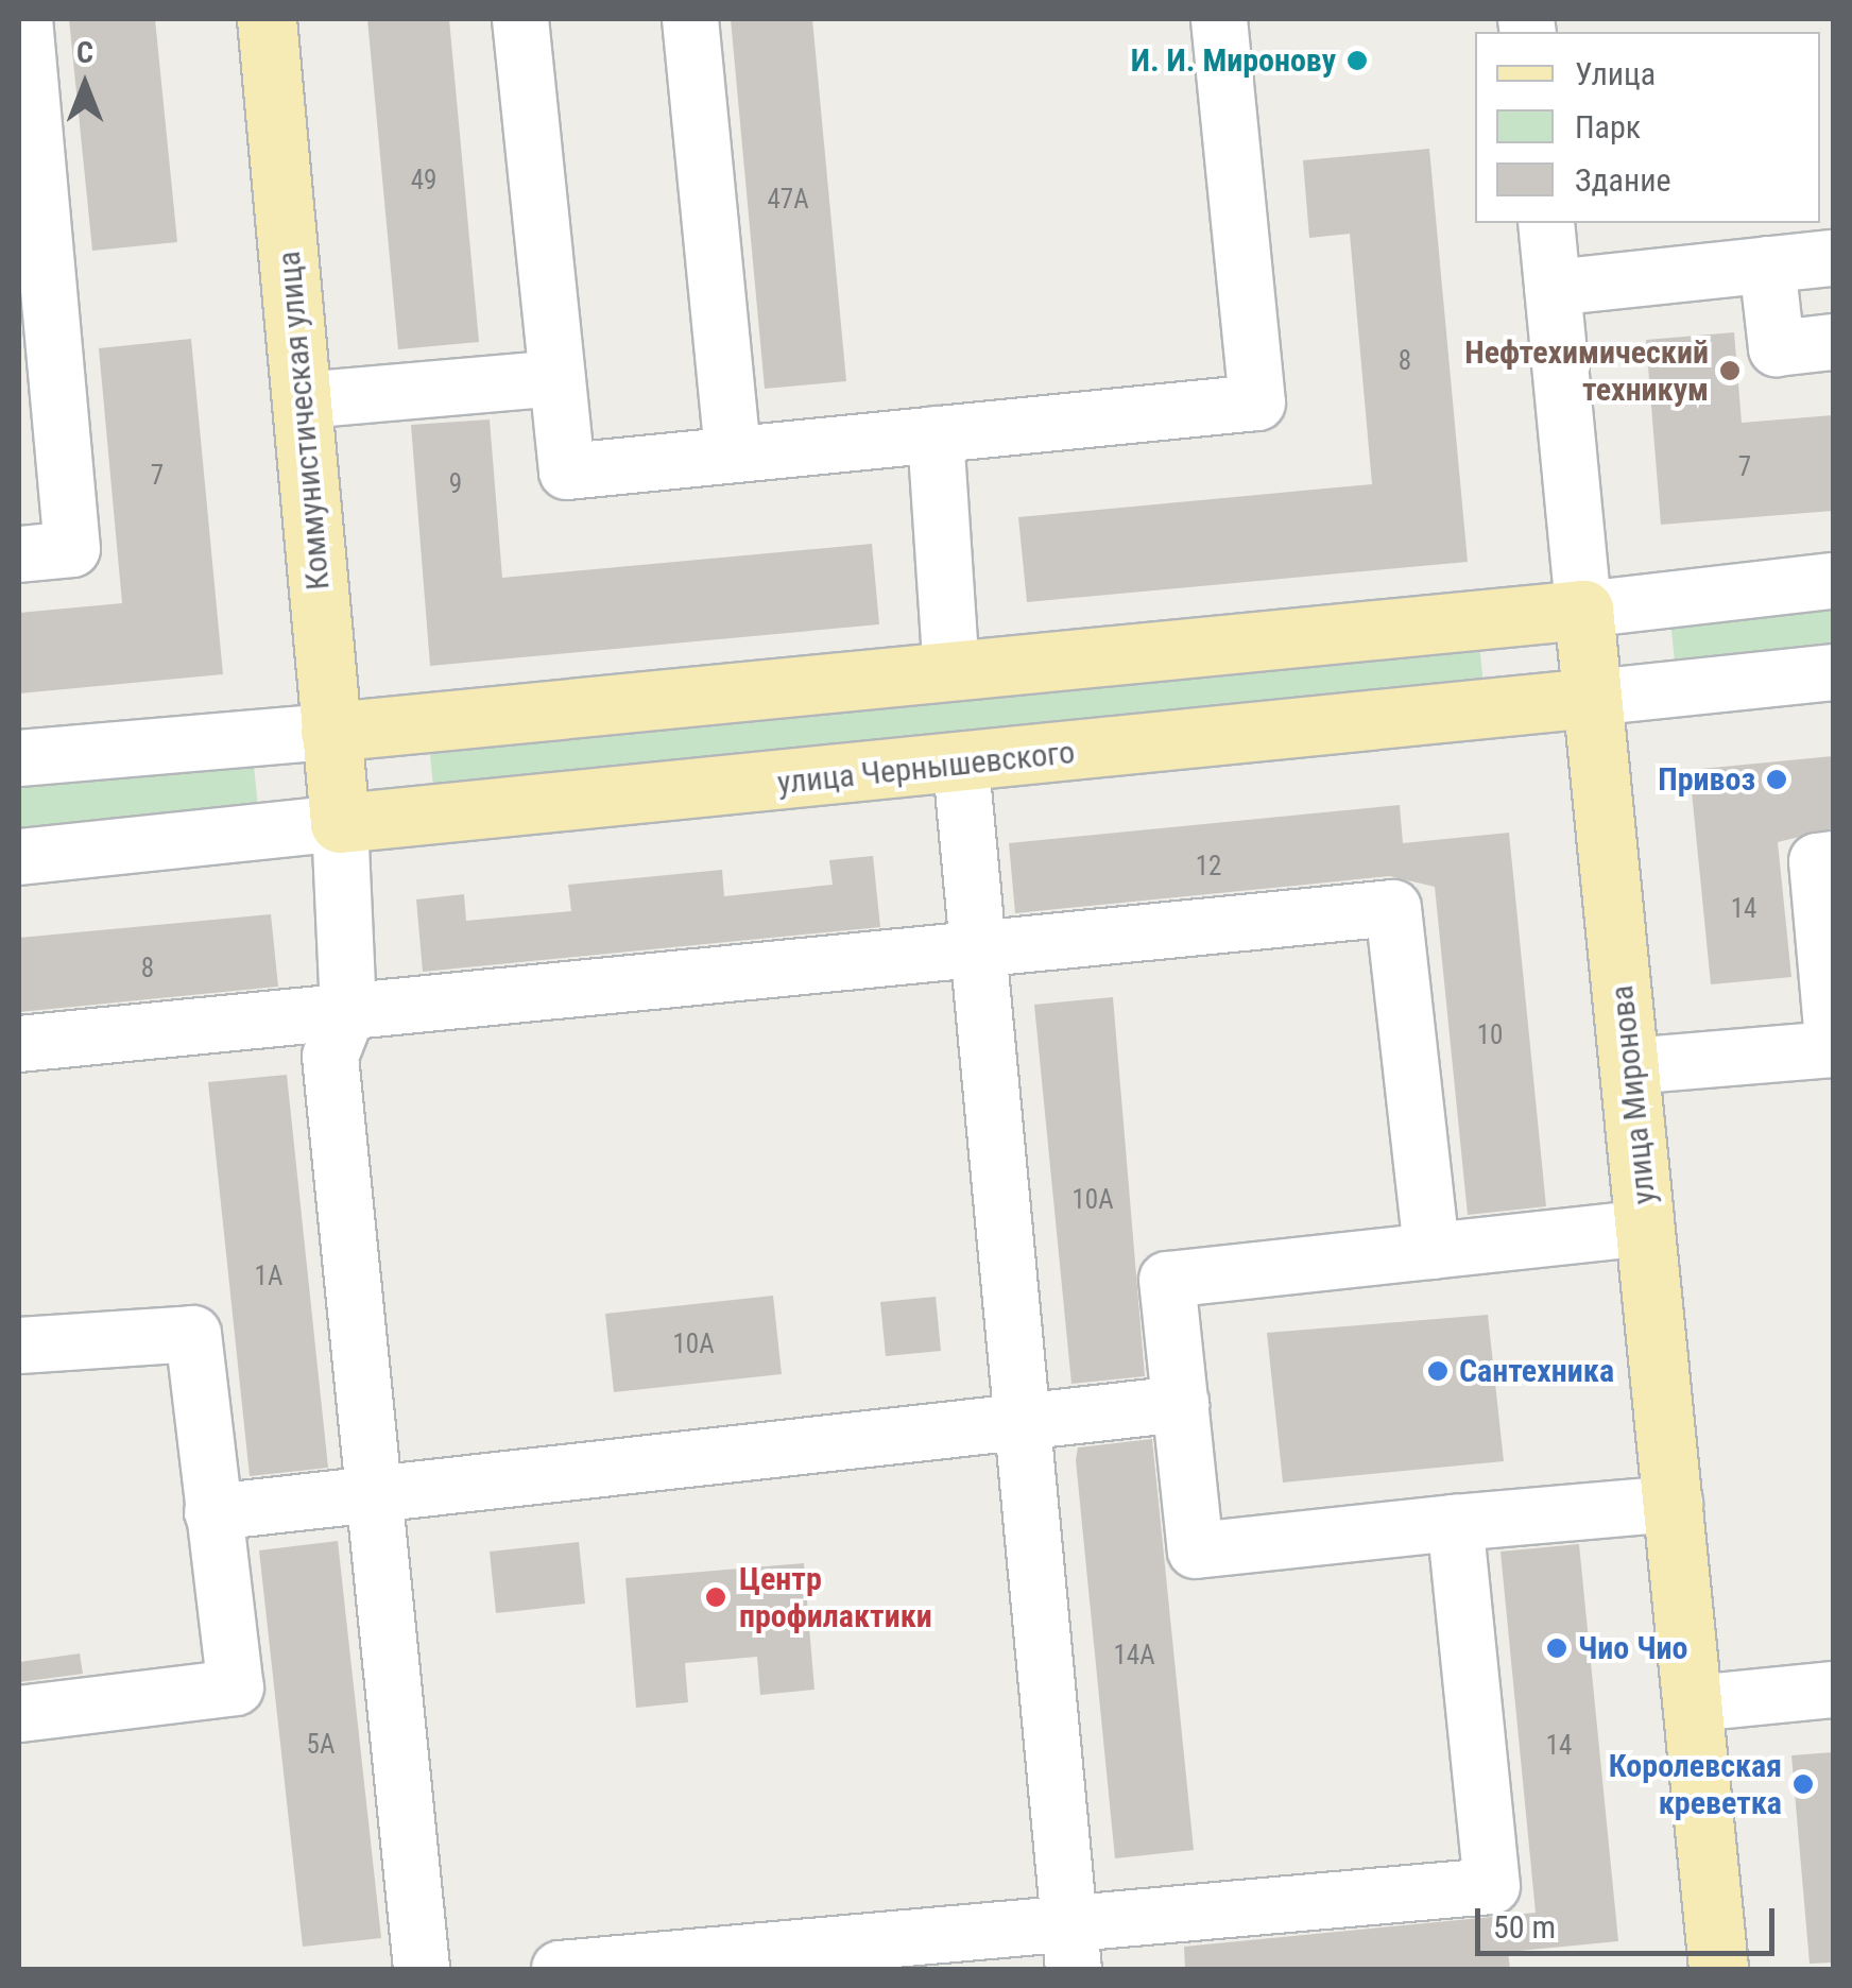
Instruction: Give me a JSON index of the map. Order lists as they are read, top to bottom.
{
  "streets": {
    "main road": ["Коммунистическая улица", "улица Чернышевского", "улица Миронова"]
  },
  "crossings": [
    ["Коммунистическая улица", "улица Чернышевского"],
    ["улица Чернышевского", "улица Миронова"]
  ],
  "places": [
    "И. И. Миронову",
    "Нефтехимический техникум",
    "Привоз",
    "Сантехника",
    "Центр профилактики",
    "Чио Чио",
    "Королевская креветка"
  ],
  "house_numbers": [
    "49",
    "47А",
    "8",
    "7",
    "7",
    "9",
    "12",
    "14",
    "8",
    "10",
    "10А",
    "1А",
    "10А",
    "14А",
    "5А",
    "14"
  ],
  "legend": ["Улица", "Парк", "Здание"],
  "scale_bar": "50 m",
  "north": "top"
}
